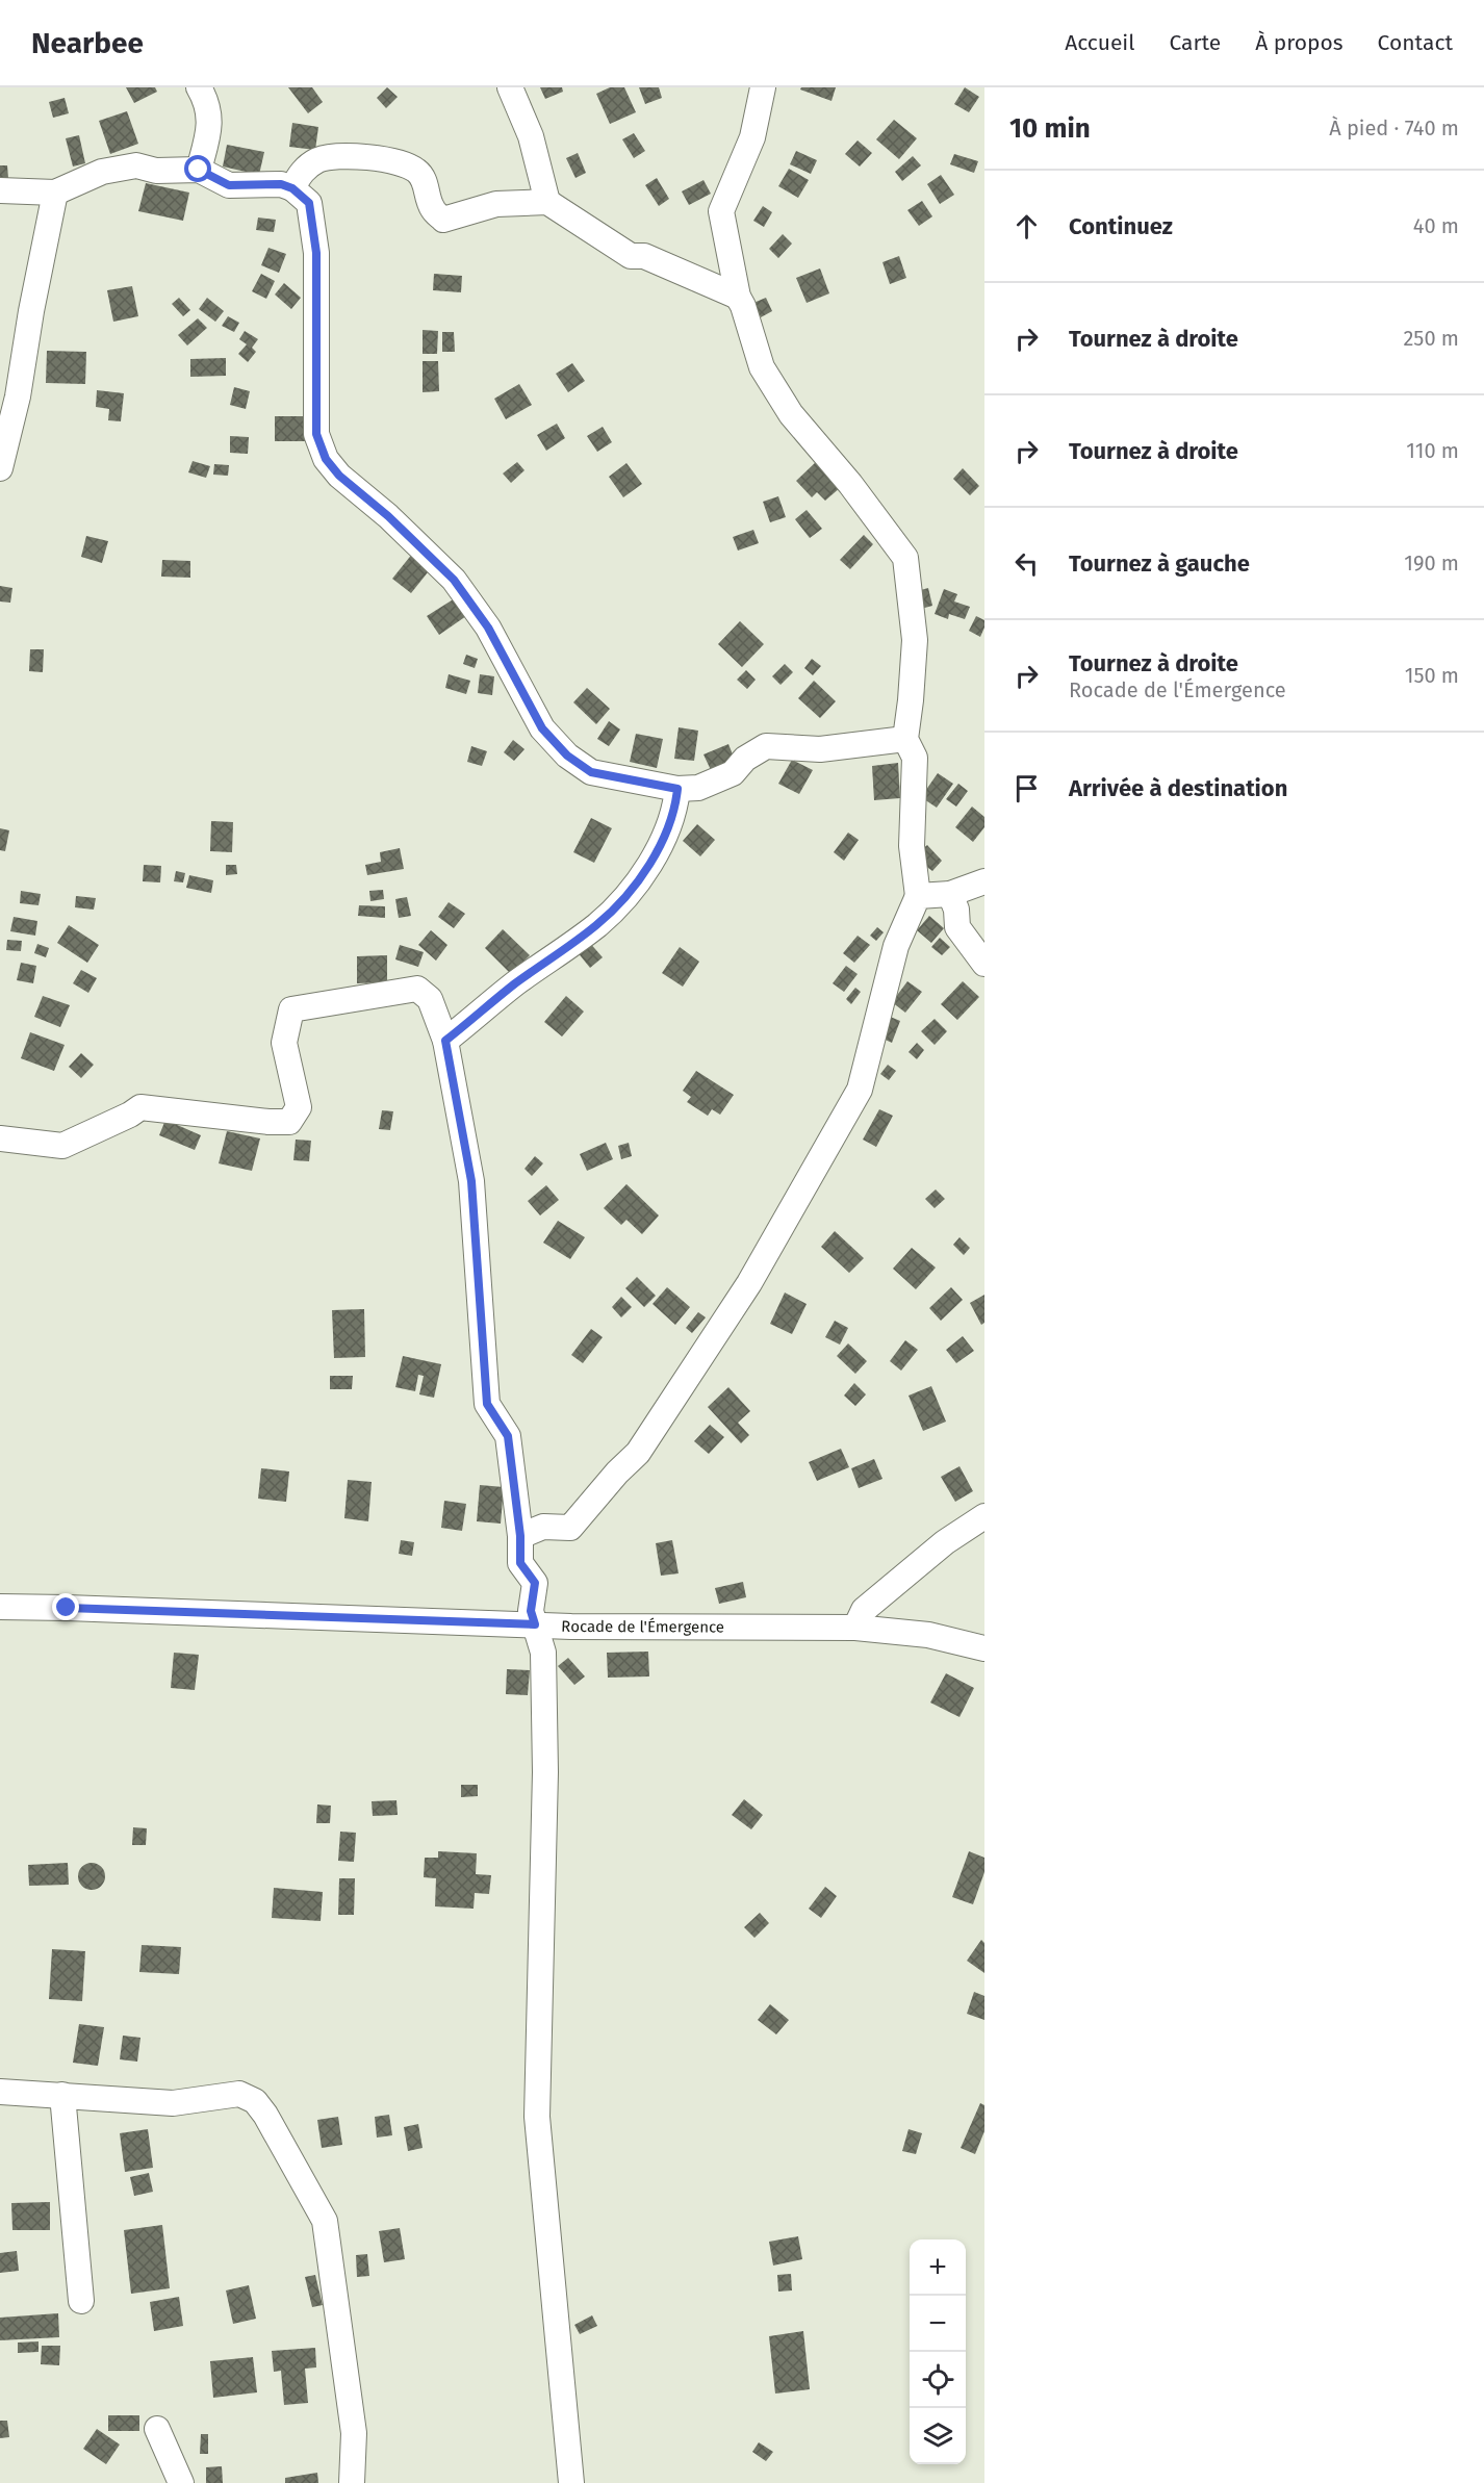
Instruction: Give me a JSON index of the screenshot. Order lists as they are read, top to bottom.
{
  "streets": {
    "street": ["Rocade de l'Émergence"]
  },
  "page": {
    "header": "Nearbee",
    "nav": [
      "Accueil",
      "Carte",
      "À propos",
      "Contact"
    ],
    "heading": ["10 min", "À pied · 740 m"],
    "list": [
      ["Continuez", "40 m"],
      ["Tournez à droite", "250 m"],
      ["Tournez à droite", "110 m"],
      ["Tournez à gauche", "190 m"],
      ["Tournez à droite", "Rocade de l'Émergence", "150 m"],
      "Arrivée à destination"
    ],
    "map_buttons": ["+", "−"]
  }
}
